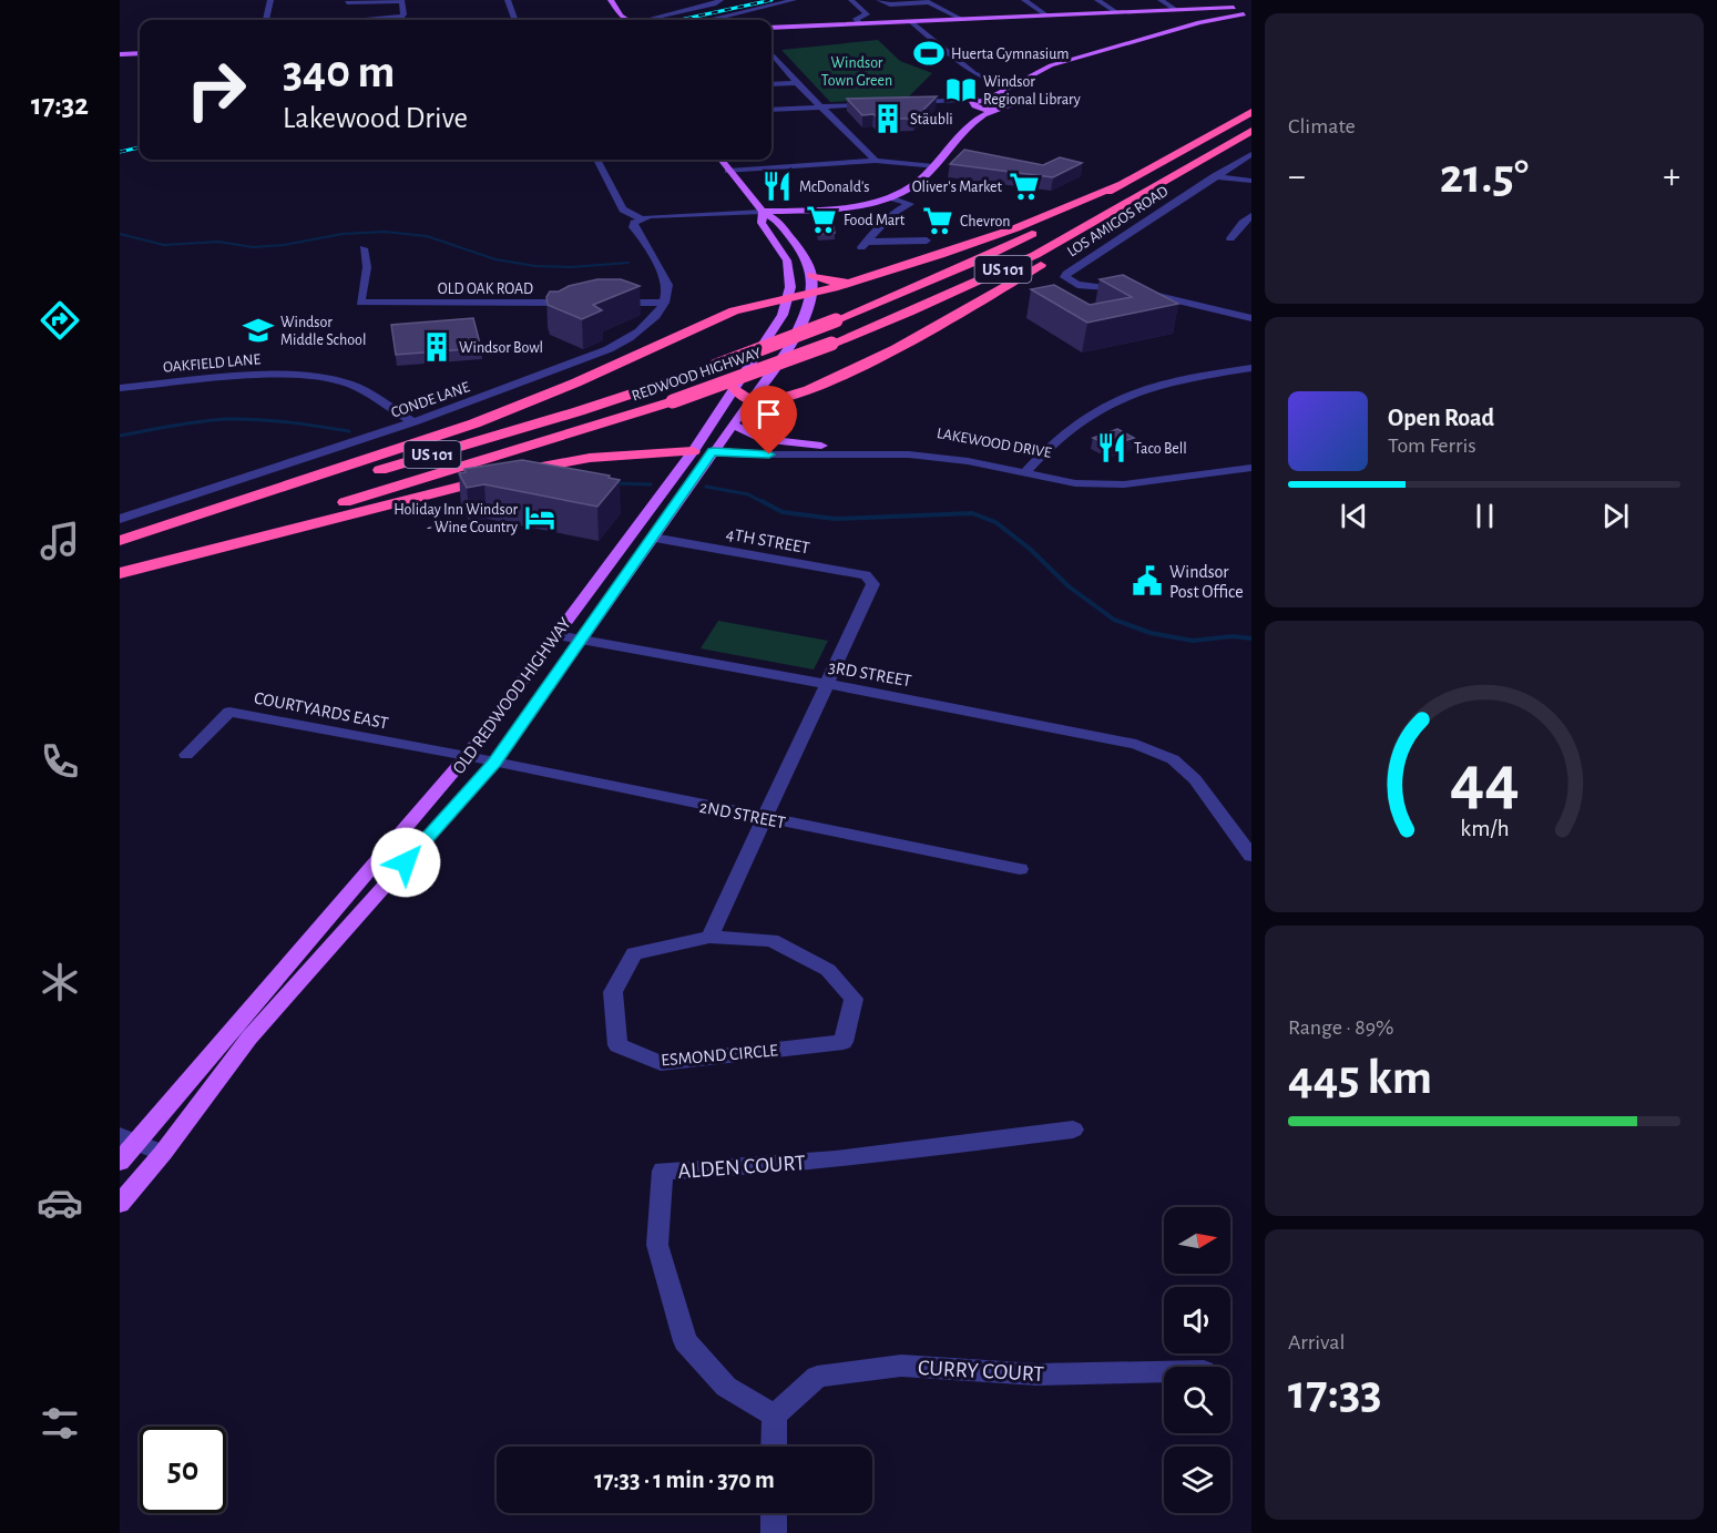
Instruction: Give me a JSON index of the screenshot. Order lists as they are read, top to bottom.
{
  "streets": {
    "highway": ["US 101", "REDWOOD HIGHWAY"],
    "main road": ["OLD REDWOOD HIGHWAY"],
    "street": [
      "LOS AMIGOS ROAD",
      "OLD OAK ROAD",
      "OAKFIELD LANE",
      "CONDE LANE",
      "LAKEWOOD DRIVE",
      "4TH STREET",
      "3RD STREET",
      "COURTYARDS EAST",
      "2ND STREET",
      "ESMOND CIRCLE",
      "ALDEN COURT",
      "CURRY COURT"
    ]
  },
  "crossings": [
    ["OAKFIELD LANE", "CONDE LANE"],
    ["LAKEWOOD DRIVE", "OLD REDWOOD HIGHWAY"],
    ["4TH STREET", "3RD STREET"],
    ["4TH STREET", "OLD REDWOOD HIGHWAY"],
    ["3RD STREET", "OLD REDWOOD HIGHWAY"],
    ["OLD REDWOOD HIGHWAY", "COURTYARDS EAST"],
    ["OLD REDWOOD HIGHWAY", "2ND STREET"],
    ["COURTYARDS EAST", "2ND STREET"],
    ["ALDEN COURT", "CURRY COURT"]
  ],
  "parks": ["Windsor Town Green"],
  "places": {
    "sports": ["Huerta Gymnasium"],
    "library": ["Windsor Regional Library"],
    "building": ["Stäubli", "Windsor Bowl"],
    "restaurant": ["McDonald's", "Taco Bell"],
    "supermarket": ["Oliver's Market", "Food Mart", "Chevron"],
    "school or university": ["Windsor Middle School"],
    "hotel": ["Holiday Inn Windsor - Wine Country"],
    "public building": ["Windsor Post Office"]
  },
  "north": "right",
  "page": {
    "tabs": "17:32",
    "tile": [
      "Climate",
      ["Range · 89%", "445 km"],
      ["Arrival", "17:33"]
    ],
    "turn": ["340 m", "Lakewood Drive"],
    "heat": ["−", "21.5°", "+"],
    "song": ["Open Road", "Tom Ferris"],
    "limit": "50",
    "trip": "17:33 · 1 min · 370 m",
    "gauge": ["44", "km/h"]
  }
}
